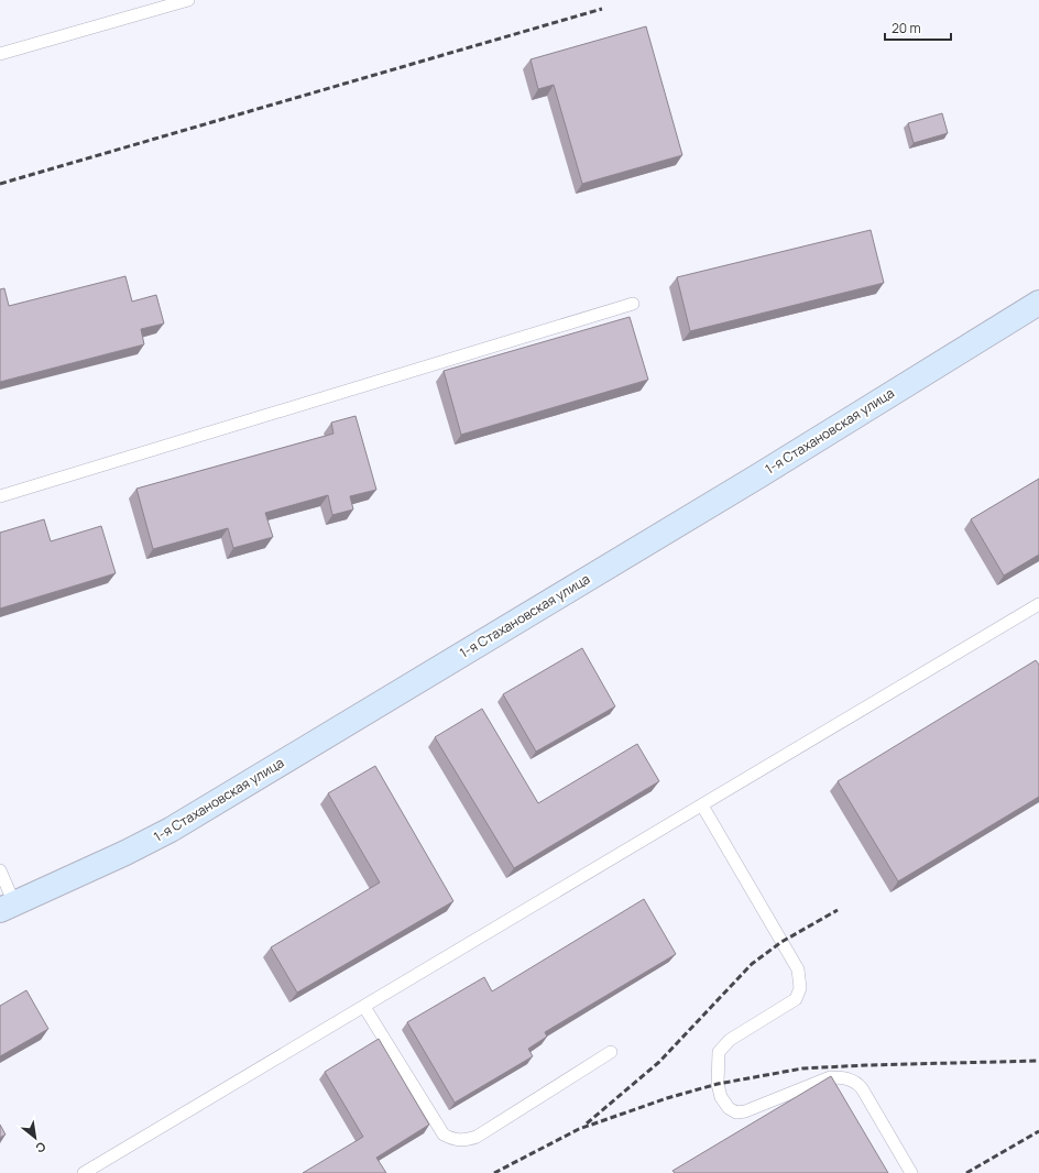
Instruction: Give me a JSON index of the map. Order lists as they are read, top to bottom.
{
  "streets": {
    "main road": ["1-я Стахановская улица"]
  },
  "scale_bar": "20 m",
  "north": "bottom right"
}
